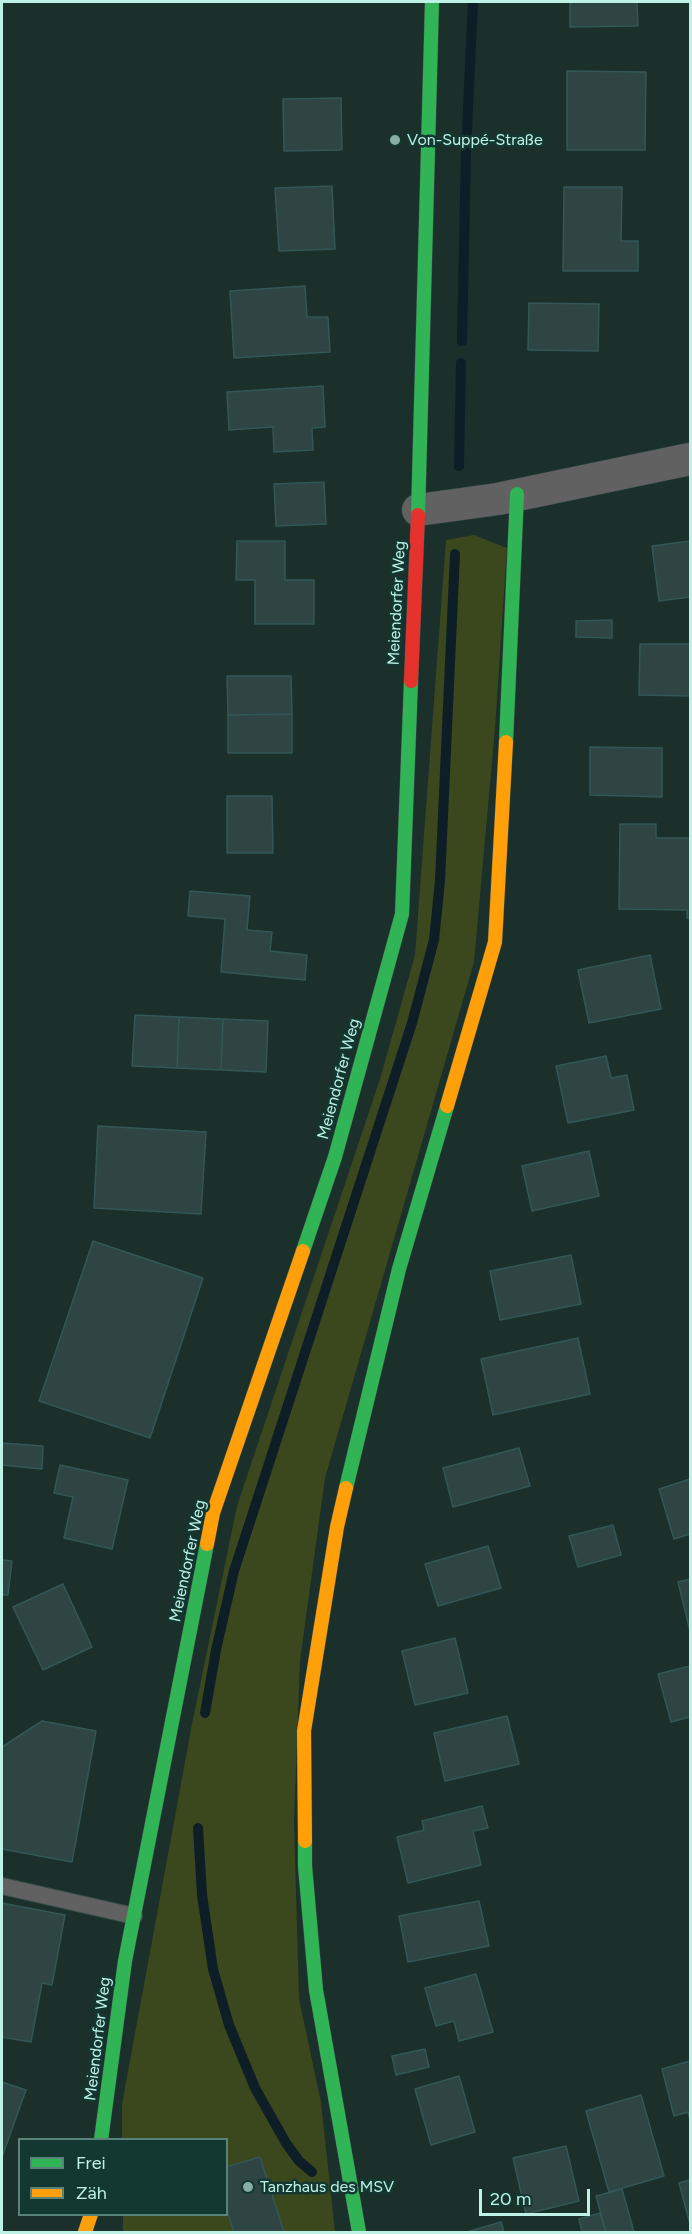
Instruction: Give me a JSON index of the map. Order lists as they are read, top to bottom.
{
  "streets": {
    "street": ["Meiendorfer Weg"]
  },
  "places": ["Von-Suppé-Straße", "Tanzhaus des MSV"],
  "legend": ["Frei", "Zäh"],
  "scale_bar": "20 m"
}
